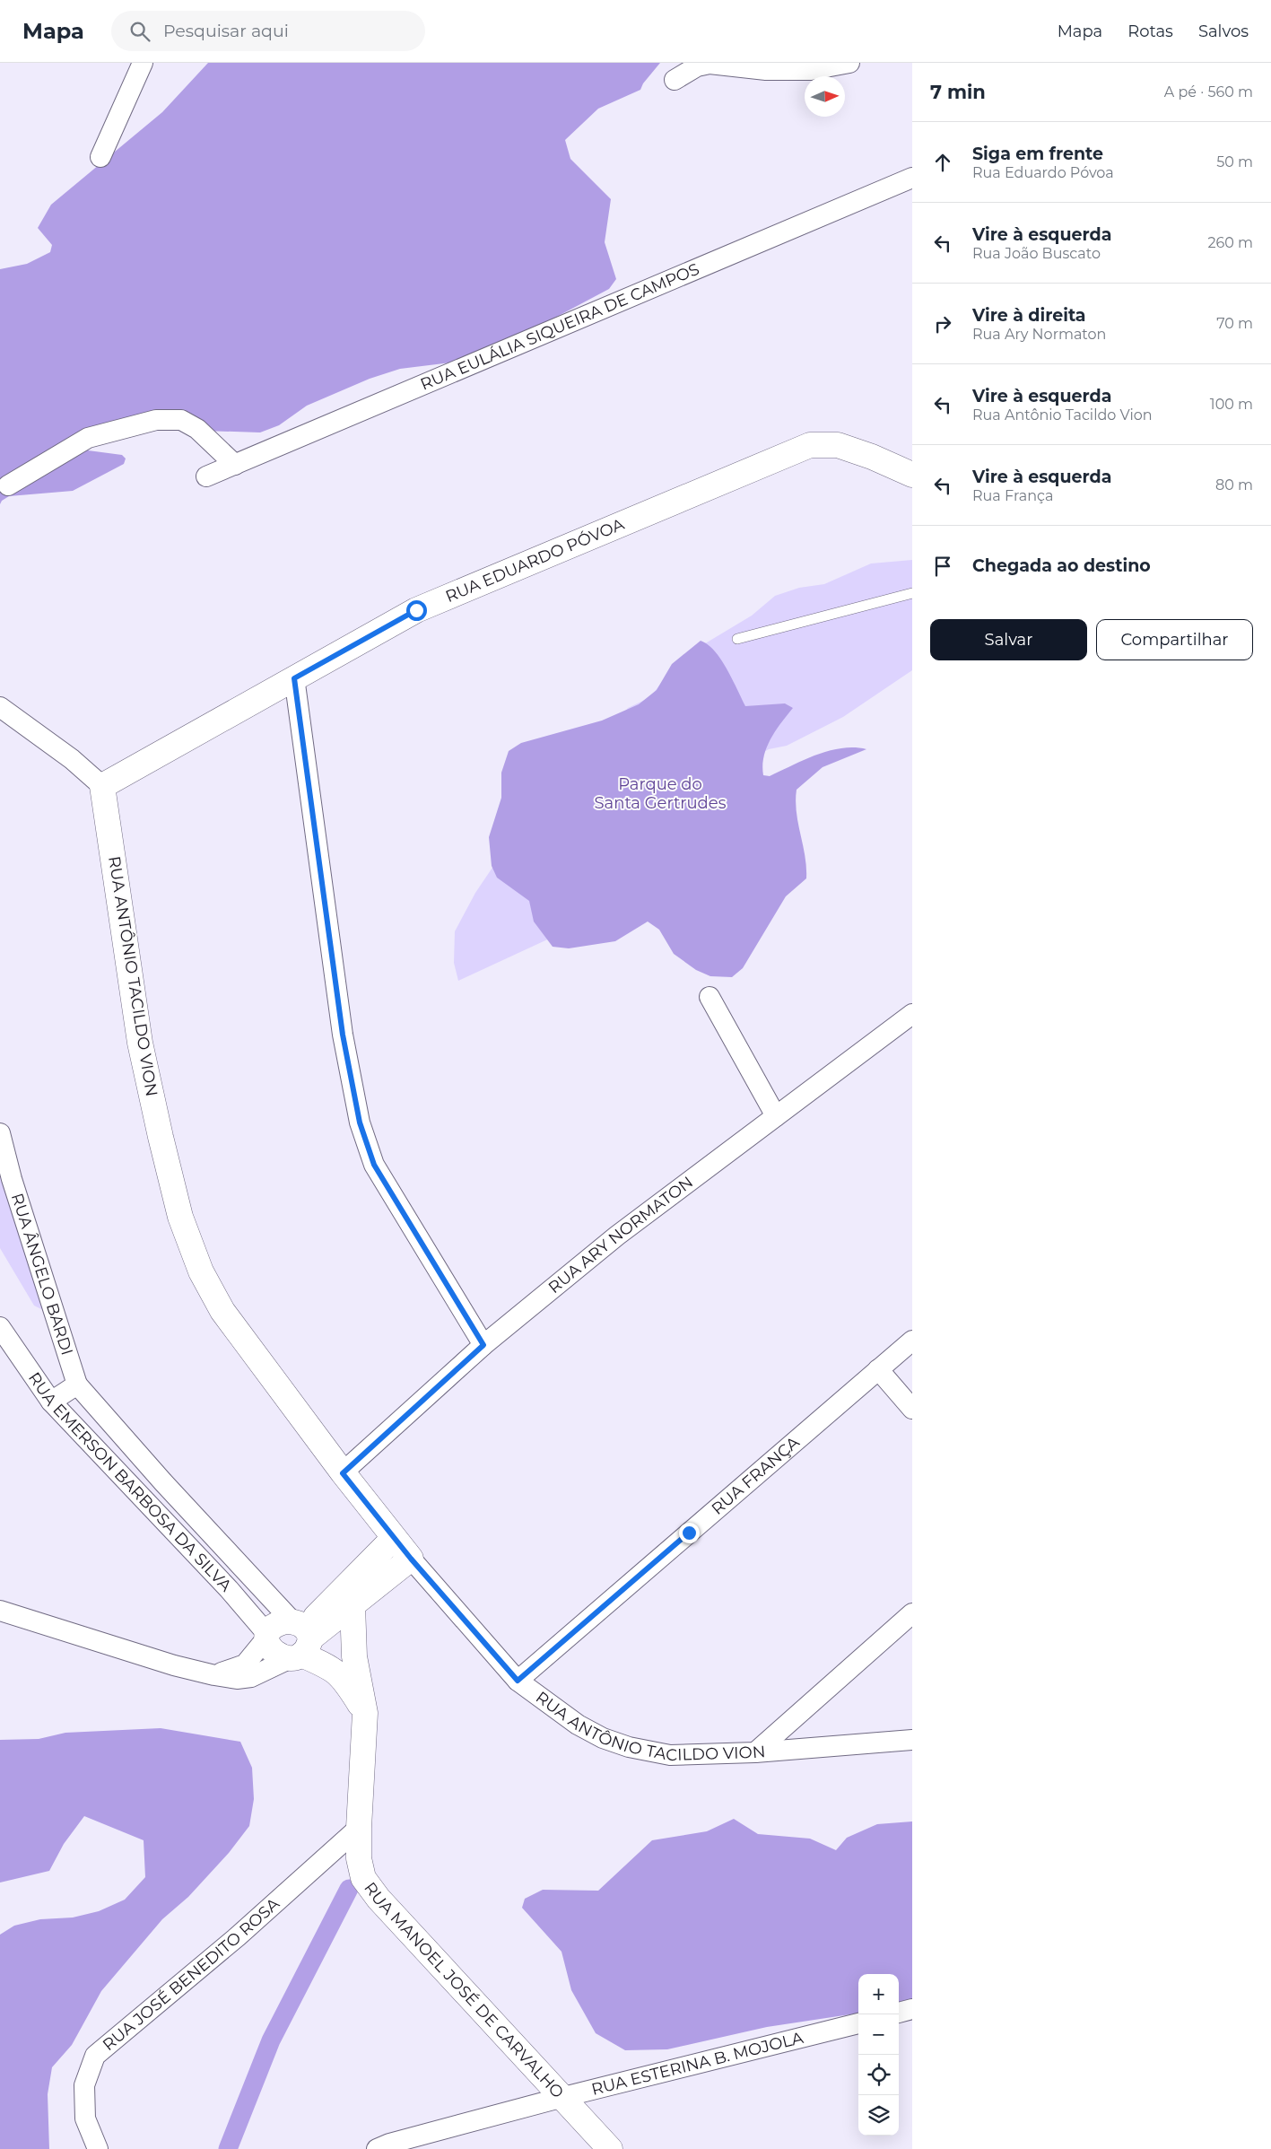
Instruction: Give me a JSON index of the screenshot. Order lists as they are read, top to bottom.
{
  "streets": {
    "street": [
      "RUA EULÁLIA SIQUEIRA DE CAMPOS",
      "RUA EDUARDO PÓVOA",
      "RUA ANTÔNIO TACILDO VION",
      "RUA ARY NORMATON",
      "RUA ÂNGELO BARDI",
      "RUA FRANÇA",
      "RUA EMERSON BARBOSA DA SILVA",
      "RUA JOSÉ BENEDITO ROSA",
      "RUA MANOEL JOSÉ DE CARVALHO",
      "RUA ESTERINA B. MOJOLA"
    ]
  },
  "crossings": [
    ["RUA EDUARDO PÓVOA", "RUA ANTÔNIO TACILDO VION"],
    ["RUA ANTÔNIO TACILDO VION", "RUA ARY NORMATON"],
    ["RUA ANTÔNIO TACILDO VION", "RUA FRANÇA"],
    ["RUA ÂNGELO BARDI", "RUA EMERSON BARBOSA DA SILVA"],
    ["RUA JOSÉ BENEDITO ROSA", "RUA MANOEL JOSÉ DE CARVALHO"],
    ["RUA MANOEL JOSÉ DE CARVALHO", "RUA ESTERINA B. MOJOLA"]
  ],
  "parks": ["Parque do Santa Gertrudes"],
  "north": "right",
  "page": {
    "header": "Mapa",
    "search": "Pesquisar aqui",
    "nav": ["Mapa", "Rotas", "Salvos"],
    "heading": ["7 min", "A pé · 560 m"],
    "list": [
      ["Siga em frente", "Rua Eduardo Póvoa", "50 m"],
      ["Vire à esquerda", "Rua João Buscato", "260 m"],
      ["Vire à direita", "Rua Ary Normaton", "70 m"],
      ["Vire à esquerda", "Rua Antônio Tacildo Vion", "100 m"],
      ["Vire à esquerda", "Rua França", "80 m"],
      "Chegada ao destino"
    ],
    "buttons": ["Salvar", "Compartilhar"],
    "map_buttons": ["+", "−"]
  }
}
